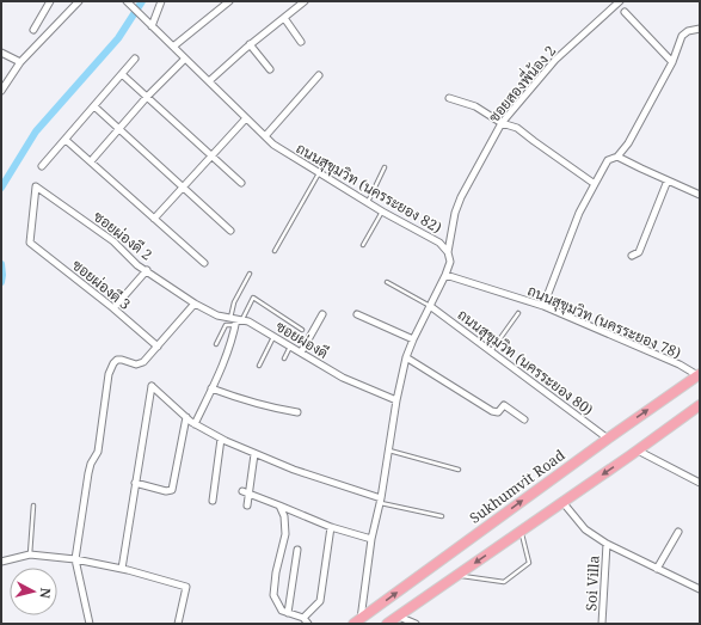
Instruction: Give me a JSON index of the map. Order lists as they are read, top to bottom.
{
  "streets": {
    "main road": ["Sukhumvit Road"],
    "street": [
      "ซอยสองพี่น้อง 2",
      "ถนนสุขุมวิท (นครระยอง 82)",
      "ซอยผ่องดี 2",
      "ซอยผ่องดี 3",
      "ถนนสุขุมวิท (นครระยอง 78)",
      "ซอยผ่องดี",
      "ถนนสุขุมวิท (นครระยอง 80)",
      "Soi Villa"
    ]
  },
  "crossings": [
    ["ซอยสองพี่น้อง 2", "ถนนสุขุมวิท (นครระยอง 82)"],
    ["ถนนสุขุมวิท (นครระยอง 82)", "ถนนสุขุมวิท (นครระยอง 78)"],
    ["ถนนสุขุมวิท (นครระยอง 82)", "ซอยผ่องดี"],
    ["ถนนสุขุมวิท (นครระยอง 82)", "ถนนสุขุมวิท (นครระยอง 80)"],
    ["ถนนสุขุมวิท (นครระยอง 82)", "Sukhumvit Road"],
    ["ซอยผ่องดี 2", "ซอยผ่องดี 3"],
    ["ซอยผ่องดี 2", "ซอยผ่องดี"],
    ["ถนนสุขุมวิท (นครระยอง 78)", "Sukhumvit Road"],
    ["ถนนสุขุมวิท (นครระยอง 80)", "Sukhumvit Road"]
  ],
  "north": "right"
}
